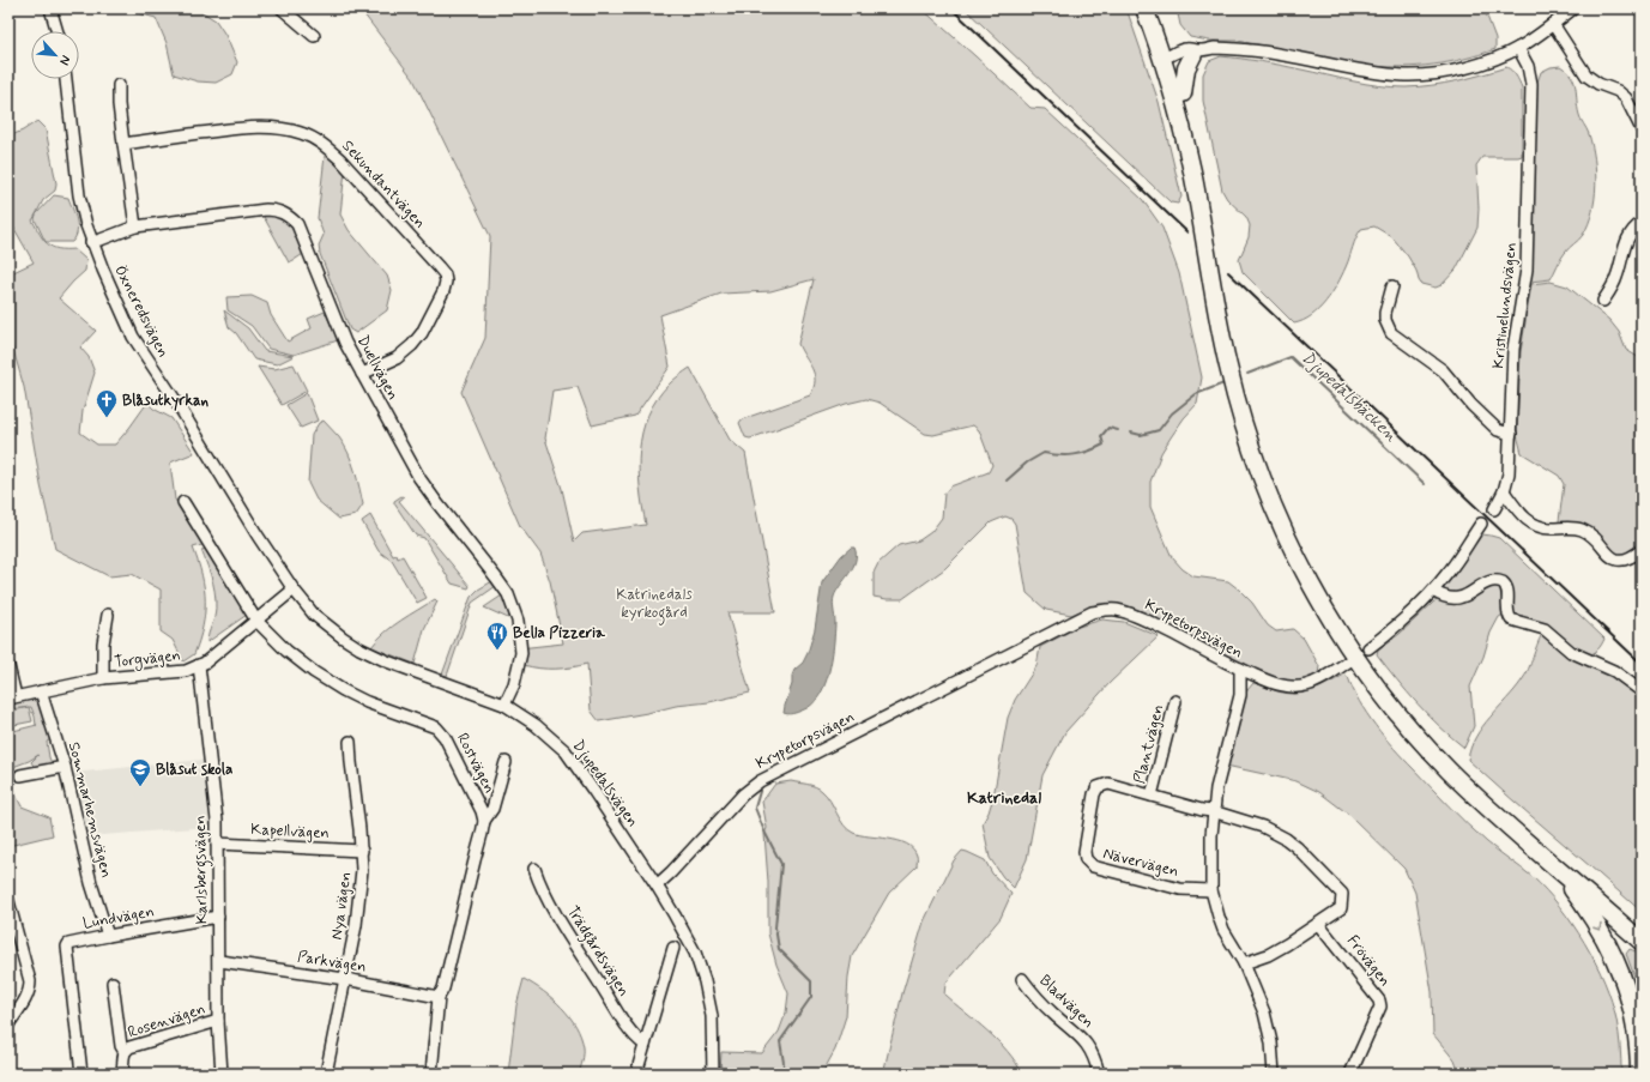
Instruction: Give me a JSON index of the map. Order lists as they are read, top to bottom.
{
  "streets": {
    "street": [
      "Sekundantvägen",
      "Kristinelundsvägen",
      "Öxneredsvägen",
      "Duellvägen",
      "Krypetorpsvägen",
      "Torgvägen",
      "Plantvägen",
      "Rostvägen",
      "Djupedalsvägen",
      "Sommarhemsvägen",
      "Kapellvägen",
      "Nävervägen",
      "Karlsbergsvägen",
      "Nya vägen",
      "Lundvägen",
      "Trädgårdsvägen",
      "Frövägen",
      "Parkvägen",
      "Bladvägen",
      "Rosenvägen"
    ]
  },
  "crossings": [
    ["Sekundantvägen", "Duellvägen"],
    ["Öxneredsvägen", "Duellvägen"],
    ["Öxneredsvägen", "Torgvägen"],
    ["Öxneredsvägen", "Djupedalsvägen"],
    ["Duellvägen", "Djupedalsvägen"],
    ["Krypetorpsvägen", "Djupedalsvägen"],
    ["Krypetorpsvägen", "Nävervägen"],
    ["Torgvägen", "Rostvägen"],
    ["Torgvägen", "Djupedalsvägen"],
    ["Torgvägen", "Sommarhemsvägen"],
    ["Torgvägen", "Karlsbergsvägen"],
    ["Plantvägen", "Nävervägen"],
    ["Sommarhemsvägen", "Lundvägen"],
    ["Kapellvägen", "Karlsbergsvägen"],
    ["Kapellvägen", "Nya vägen"],
    ["Nävervägen", "Frövägen"],
    ["Karlsbergsvägen", "Lundvägen"],
    ["Karlsbergsvägen", "Parkvägen"],
    ["Karlsbergsvägen", "Rosenvägen"],
    ["Nya vägen", "Parkvägen"]
  ],
  "districts": ["Katrinedal"],
  "water": ["Djupedalsbäcken"],
  "parks": ["Katrinedals kyrkogård"],
  "places": {
    "church": ["Blåsutkyrkan"],
    "restaurant": ["Bella Pizzeria"],
    "school or university": ["Blåsut skola"]
  },
  "north": "bottom right"
}
